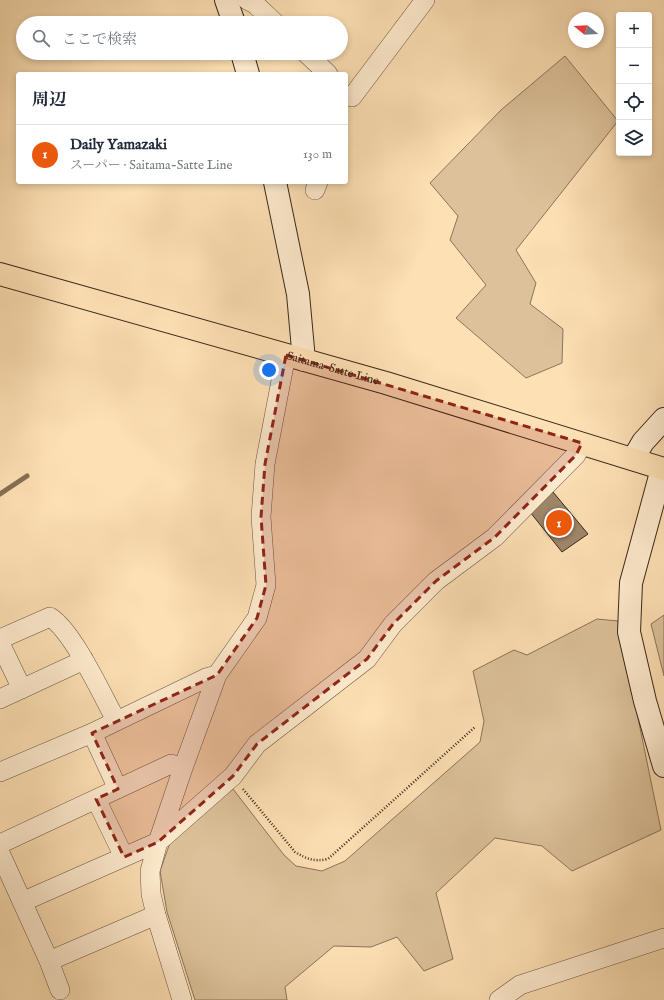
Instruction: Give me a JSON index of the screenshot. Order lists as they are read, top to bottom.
{
  "streets": {
    "main road": ["Saitama-Satte Line"]
  },
  "north": "left",
  "page": {
    "map_buttons": ["+", "−"],
    "search": "ここで検索",
    "heading": "周辺",
    "list": [
      {
        "mark": "1",
        "name": "Daily Yamazaki",
        "note": "スーパー · Saitama-Satte Line",
        "value": "130 m"
      }
    ],
    "pins": "1"
  }
}
